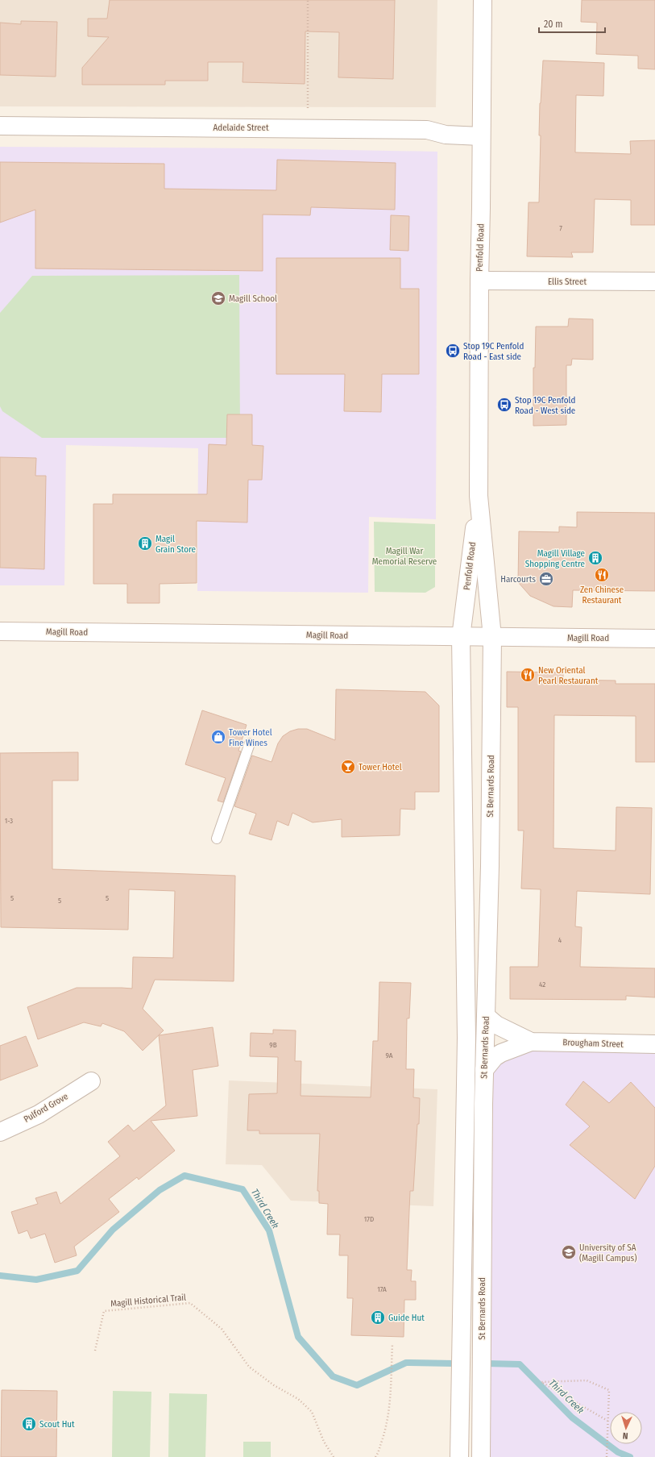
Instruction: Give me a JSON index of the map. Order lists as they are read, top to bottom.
{
  "streets": {
    "main road": [
      "Adelaide Street",
      "Penfold Road",
      "Ellis Street",
      "Magill Road",
      "St Bernards Road",
      "Brougham Street",
      "Pulford Grove"
    ],
    "path": ["Magill Historical Trail"]
  },
  "crossings": [
    ["Adelaide Street", "Penfold Road"],
    ["Penfold Road", "Ellis Street"],
    ["Penfold Road", "Magill Road"],
    ["Penfold Road", "St Bernards Road"],
    ["Magill Road", "St Bernards Road"],
    ["St Bernards Road", "Brougham Street"]
  ],
  "water": ["Third Creek"],
  "parks": ["Magill War Memorial Reserve"],
  "places": {
    "school or university": ["Magill School", "University of SA (Magill Campus)"],
    "bus stop": ["Stop 19C Penfold Road - East side", "Stop 19C Penfold Road - West side"],
    "building": [
      "Magil Grain Store",
      "Magill Village Shopping Centre",
      "Guide Hut",
      "Scout Hut"
    ],
    "restaurant": ["Zen Chinese Restaurant", "New Oriental Pearl Restaurant"],
    "office": ["Harcourts"],
    "shop": ["Tower Hotel Fine Wines"],
    "bar": ["Tower Hotel"]
  },
  "house_numbers": [
    "7",
    "1-3",
    "5",
    "5",
    "5",
    "4",
    "42",
    "9B",
    "9A",
    "17D",
    "17A"
  ],
  "scale_bar": "20 m",
  "north": "bottom"
}
